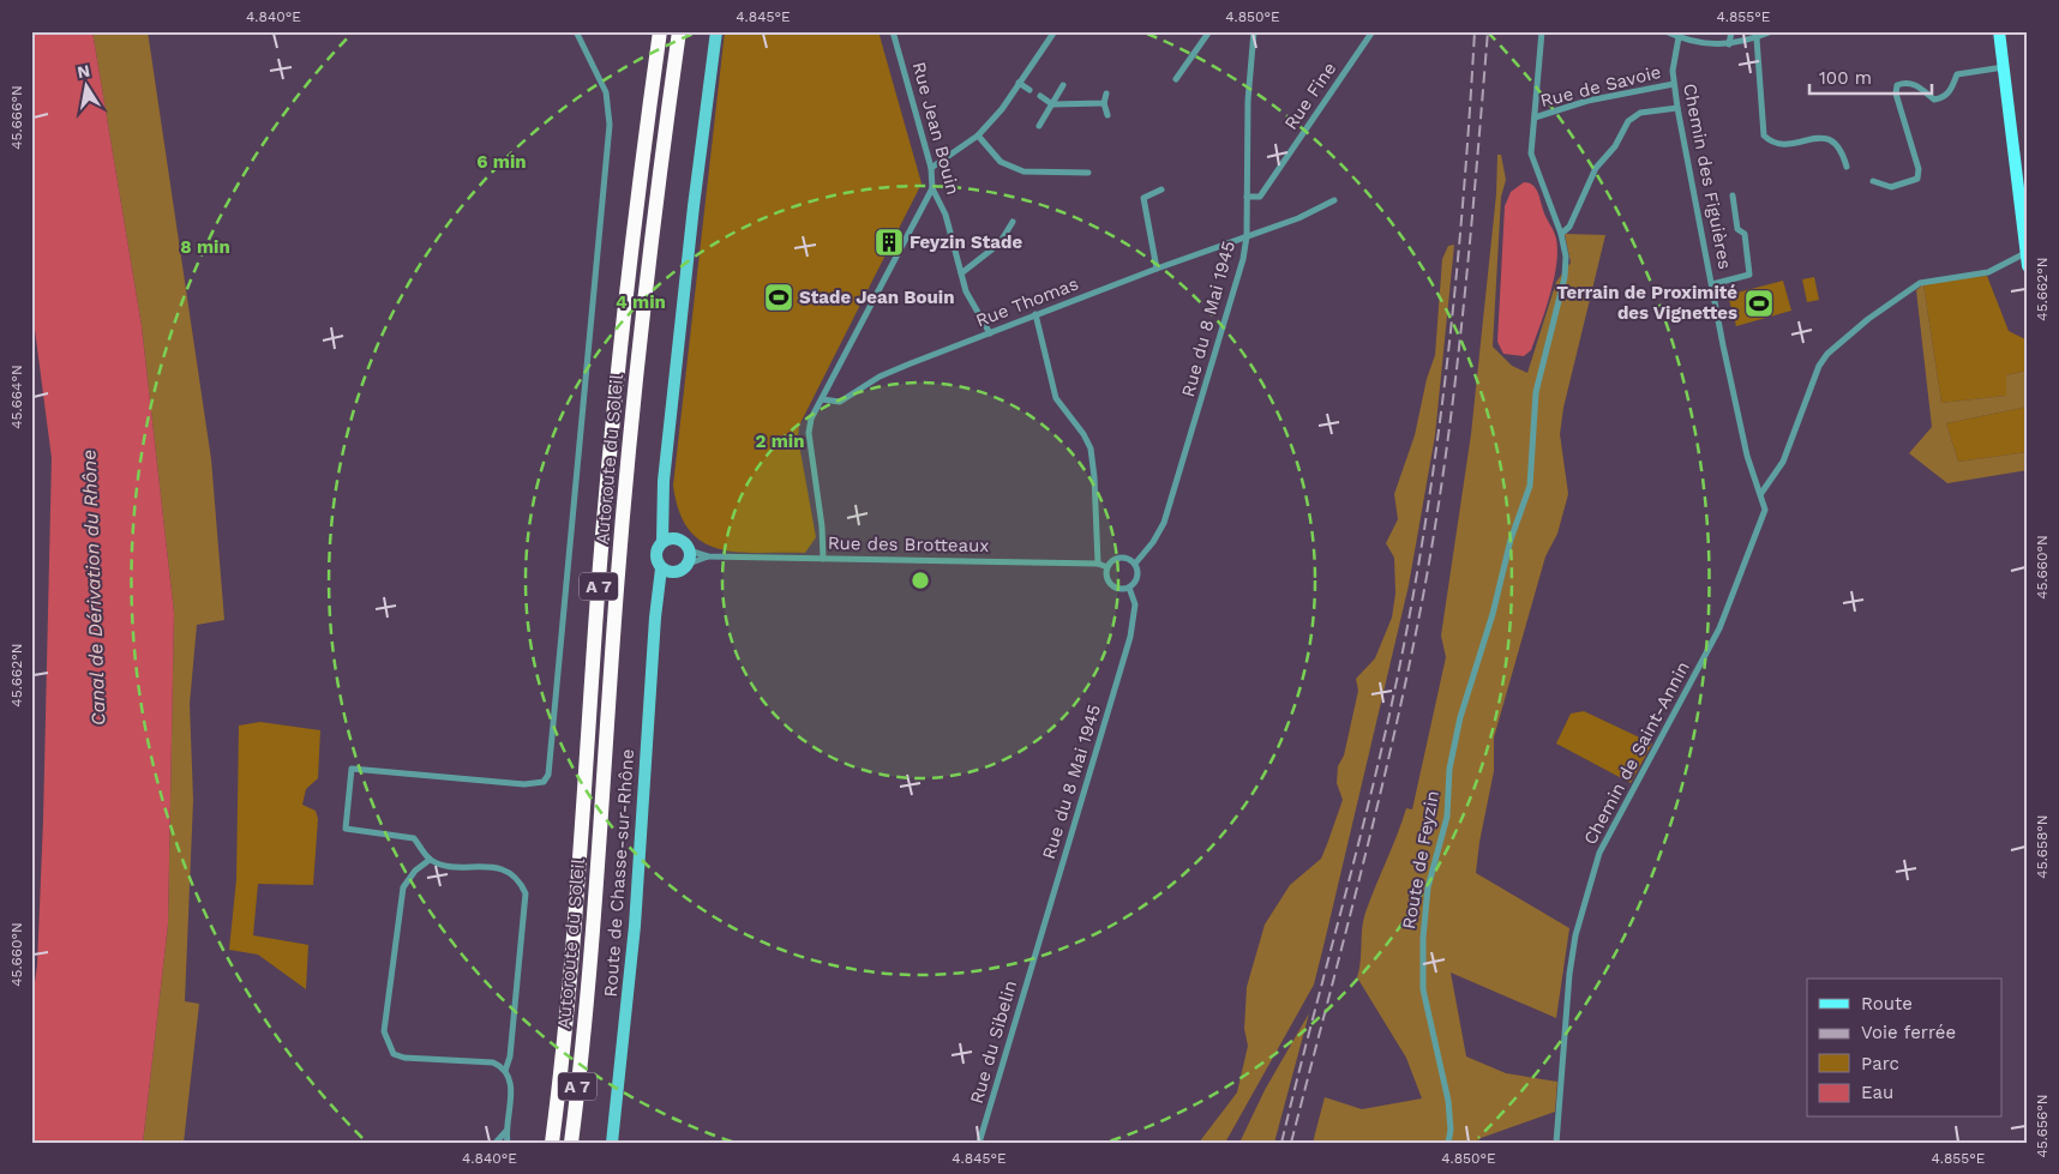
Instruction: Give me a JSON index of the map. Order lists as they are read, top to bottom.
{
  "streets": {
    "highway": ["Autoroute du Soleil", "A 7"],
    "main road": ["Route de Chasse-sur-Rhône"],
    "street": [
      "Rue de Savoie",
      "Rue Fine",
      "Rue Jean Bouin",
      "Chemin des Figuières",
      "Rue Thomas",
      "Rue du 8 Mai 1945",
      "Rue des Brotteaux",
      "Chemin de Saint-Annin",
      "Route de Feyzin",
      "Rue du Sibelin"
    ]
  },
  "crossings": [
    ["Rue de Savoie", "Chemin des Figuières"],
    ["Rue de Savoie", "Route de Feyzin"],
    ["Rue Fine", "Rue du 8 Mai 1945"],
    ["Rue Jean Bouin", "Rue Thomas"],
    ["Chemin des Figuières", "Chemin de Saint-Annin"],
    ["Rue Thomas", "Rue du 8 Mai 1945"],
    ["Rue du 8 Mai 1945", "Rue des Brotteaux"],
    ["Rue du 8 Mai 1945", "Rue du Sibelin"],
    ["Rue des Brotteaux", "Route de Chasse-sur-Rhône"]
  ],
  "water": ["Canal de Dérivation du Rhône"],
  "places": {
    "building": ["Feyzin Stade"],
    "sports": ["Stade Jean Bouin", "Terrain de Proximité des Vignettes"]
  },
  "legend": [
    "Route",
    "Voie ferrée",
    "Parc",
    "Eau"
  ],
  "scale_bar": "100 m",
  "north": "top",
  "coordinates": [
    "4.840°E",
    "4.845°E",
    "4.850°E",
    "4.855°E",
    "45.666°N",
    "45.662°N",
    "45.664°N",
    "45.660°N",
    "45.658°N",
    "45.656°N"
  ],
  "rings": [
    "6 min",
    "8 min",
    "4 min",
    "2 min"
  ]
}
